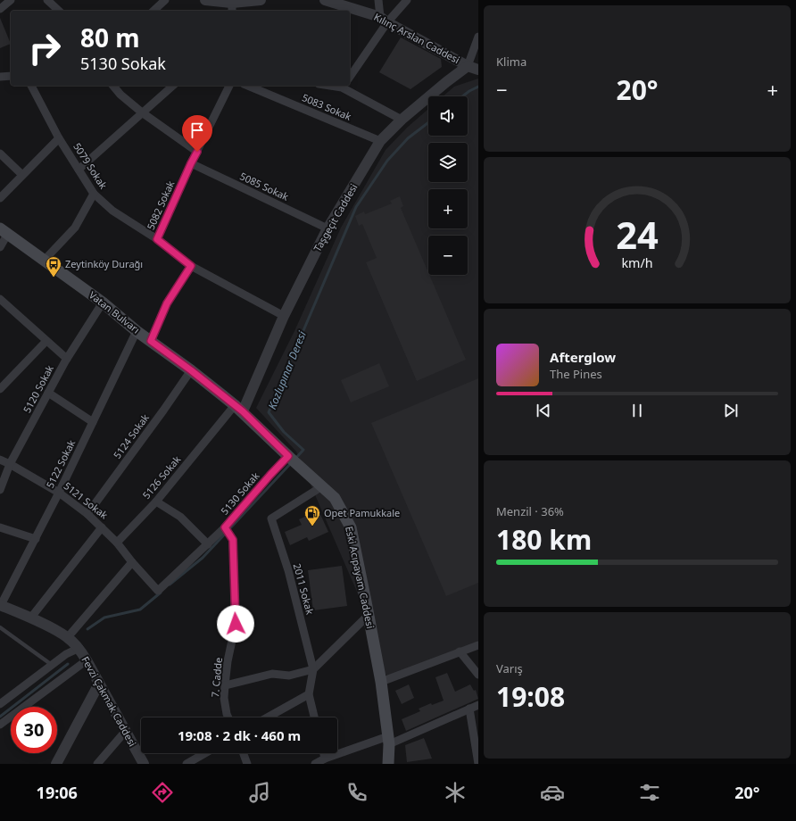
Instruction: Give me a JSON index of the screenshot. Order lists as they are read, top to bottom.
{
  "streets": {
    "main road": ["Vatan Bulvarı", "Eski Acıpayam Caddesi"],
    "street": [
      "Kılınç Arslan Caddesi",
      "5083 Sokak",
      "5079 Sokak",
      "5085 Sokak",
      "5082 Sokak",
      "Taşgeçit Caddesi",
      "5120 Sokak",
      "5124 Sokak",
      "5122 Sokak",
      "5126 Sokak",
      "5130 Sokak",
      "5121 Sokak",
      "2011 Sokak",
      "7. Cadde",
      "Fevzi Çakmak Caddesi"
    ]
  },
  "crossings": [
    ["Kılınç Arslan Caddesi", "Taşgeçit Caddesi"],
    ["5083 Sokak", "Taşgeçit Caddesi"],
    ["5079 Sokak", "5082 Sokak"],
    ["5079 Sokak", "Taşgeçit Caddesi"],
    ["5085 Sokak", "5082 Sokak"],
    ["5085 Sokak", "Taşgeçit Caddesi"],
    ["Taşgeçit Caddesi", "Vatan Bulvarı"],
    ["Taşgeçit Caddesi", "5126 Sokak"],
    ["Taşgeçit Caddesi", "Eski Acıpayam Caddesi"],
    ["Vatan Bulvarı", "5120 Sokak"],
    ["Vatan Bulvarı", "5124 Sokak"],
    ["Vatan Bulvarı", "5122 Sokak"],
    ["Vatan Bulvarı", "5126 Sokak"],
    ["Vatan Bulvarı", "Eski Acıpayam Caddesi"],
    ["5120 Sokak", "5121 Sokak"],
    ["5124 Sokak", "5121 Sokak"],
    ["5122 Sokak", "5121 Sokak"],
    ["5122 Sokak", "Fevzi Çakmak Caddesi"],
    ["5126 Sokak", "5121 Sokak"],
    ["5126 Sokak", "Eski Acıpayam Caddesi"],
    ["5130 Sokak", "Eski Acıpayam Caddesi"],
    ["5130 Sokak", "7. Cadde"],
    ["Eski Acıpayam Caddesi", "2011 Sokak"]
  ],
  "water": ["Kozlupınar Deresi"],
  "places": {
    "bus stop": ["Zeytinköy Durağı"],
    "fuel station": ["Opet Pamukkale"]
  },
  "page": {
    "tile": [
      "Klima",
      ["Menzil · 36%", "180 km"],
      ["Varış", "19:08"]
    ],
    "turn": ["80 m", "5130 Sokak"],
    "heat": ["−", "20°", "+"],
    "map_buttons": ["+", "−"],
    "song": ["Afterglow", "The Pines"],
    "limit": "30",
    "trip": "19:08 · 2 dk · 460 m",
    "tabs": ["19:06", "20°"],
    "gauge": ["24", "km/h"]
  }
}
